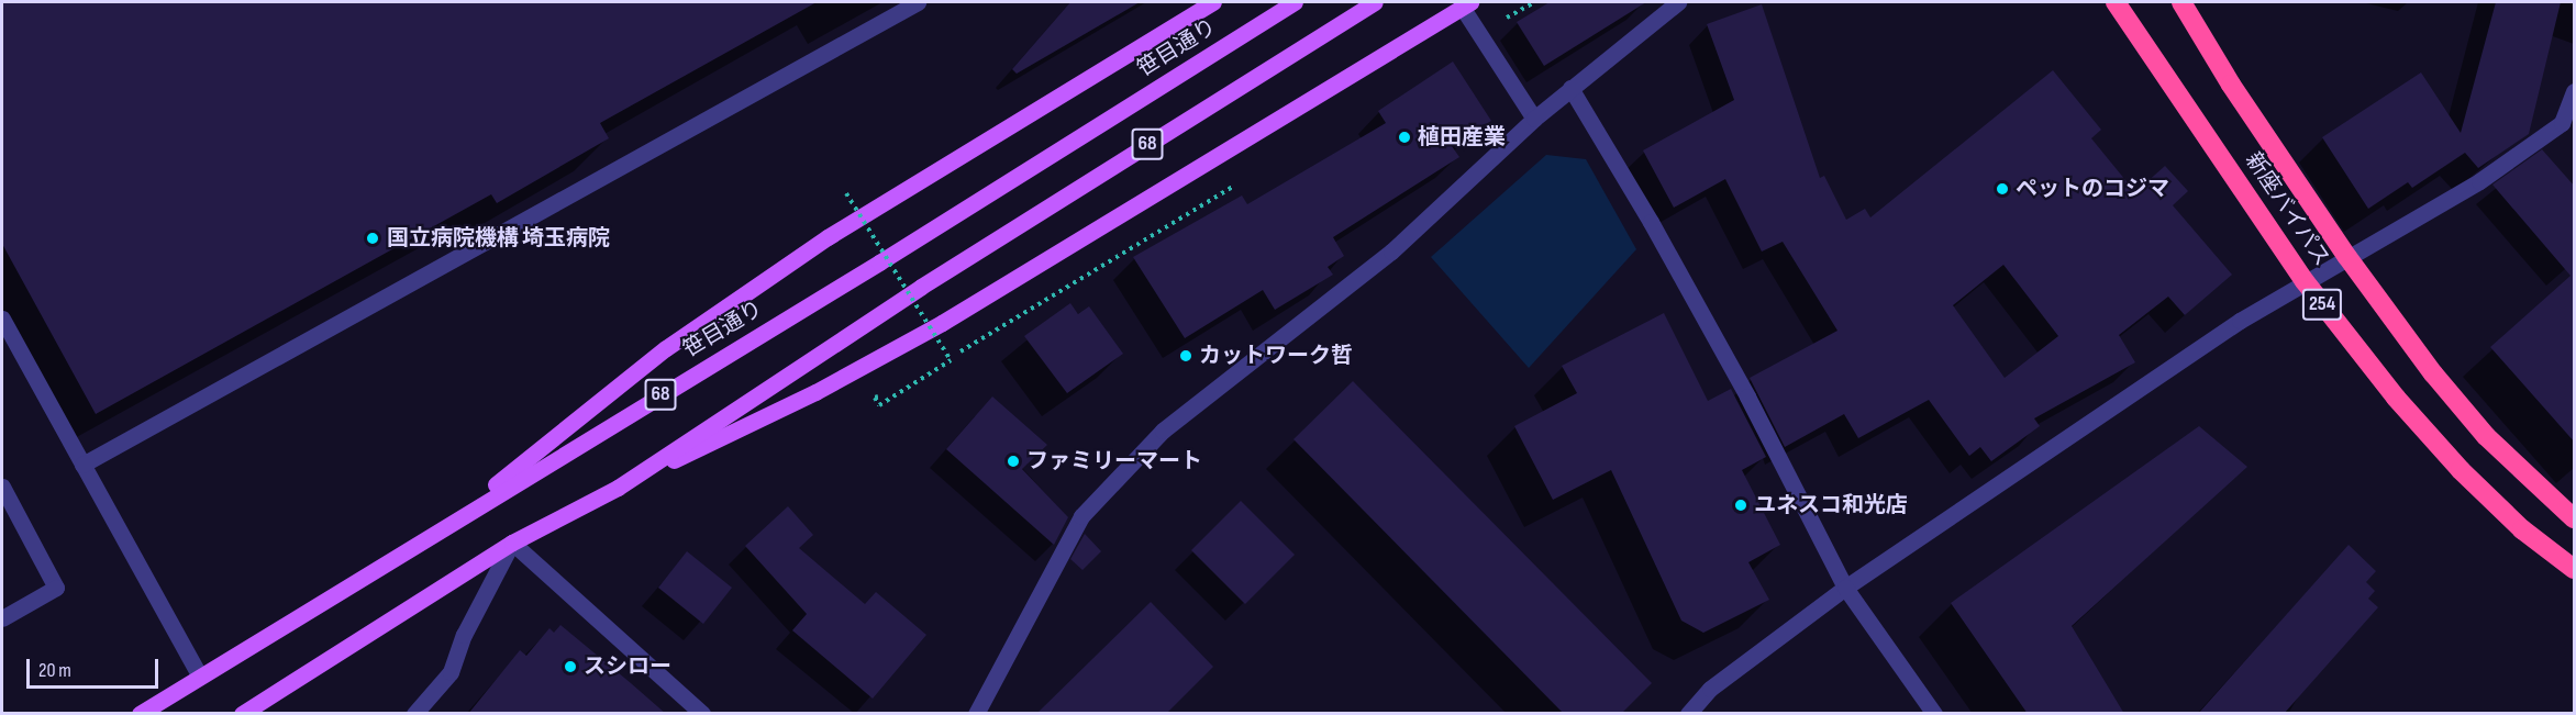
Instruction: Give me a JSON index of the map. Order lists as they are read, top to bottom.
{
  "streets": {
    "highway": ["新座バイパス", "254"],
    "main road": ["笹目通り", "68"]
  },
  "places": [
    "植田産業",
    "ペットのコジマ",
    "国立病院機構 埼玉病院",
    "カットワーク哲",
    "ファミリーマート",
    "ユネスコ和光店",
    "スシロー"
  ],
  "scale_bar": "20 m"
}
